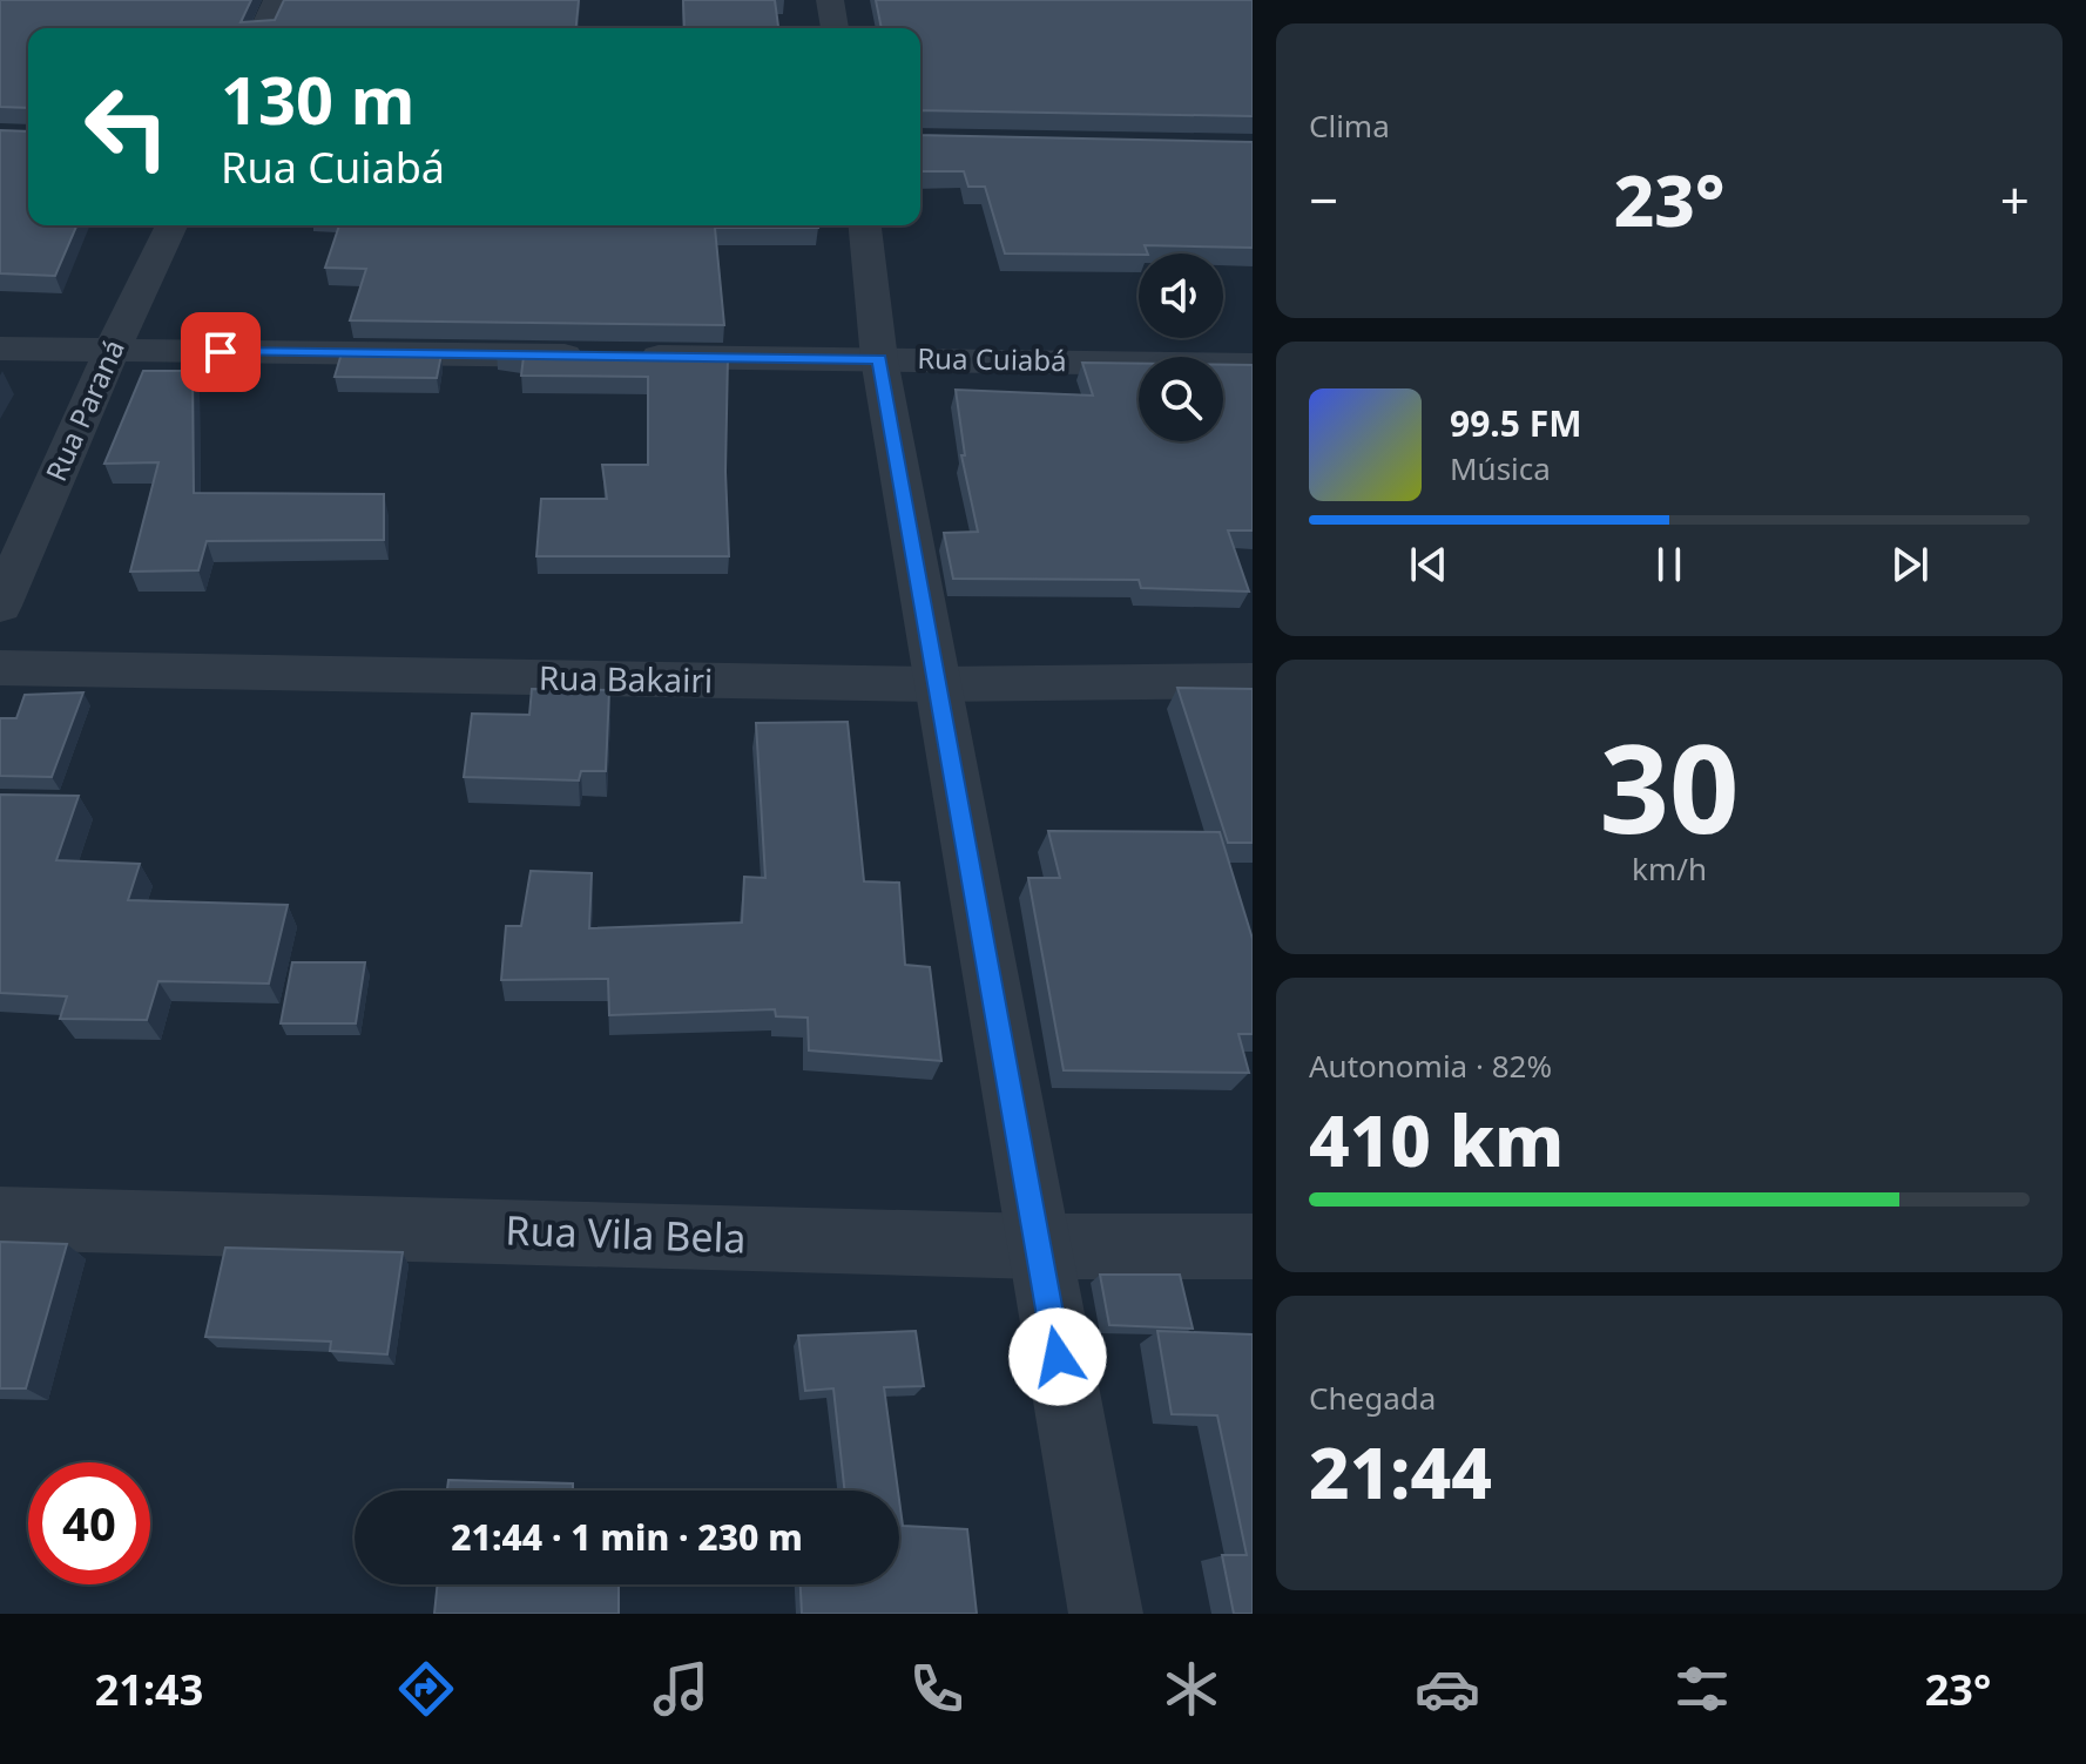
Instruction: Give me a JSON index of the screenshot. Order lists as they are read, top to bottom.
{
  "streets": {
    "street": [
      "Rua Cuiabá",
      "Rua Paraná",
      "Rua Bakairi",
      "Rua Vila Bela"
    ]
  },
  "crossings": [
    ["Rua Cuiabá", "Rua Paraná"]
  ],
  "page": {
    "tile": [
      "Clima",
      ["30", "km/h"],
      ["Autonomia · 82%", "410 km"],
      ["Chegada", "21:44"]
    ],
    "turn": ["130 m", "Rua Cuiabá"],
    "heat": ["−", "23°", "+"],
    "song": ["99.5 FM", "Música"],
    "limit": "40",
    "trip": "21:44 · 1 min · 230 m",
    "tabs": ["21:43", "23°"]
  }
}
